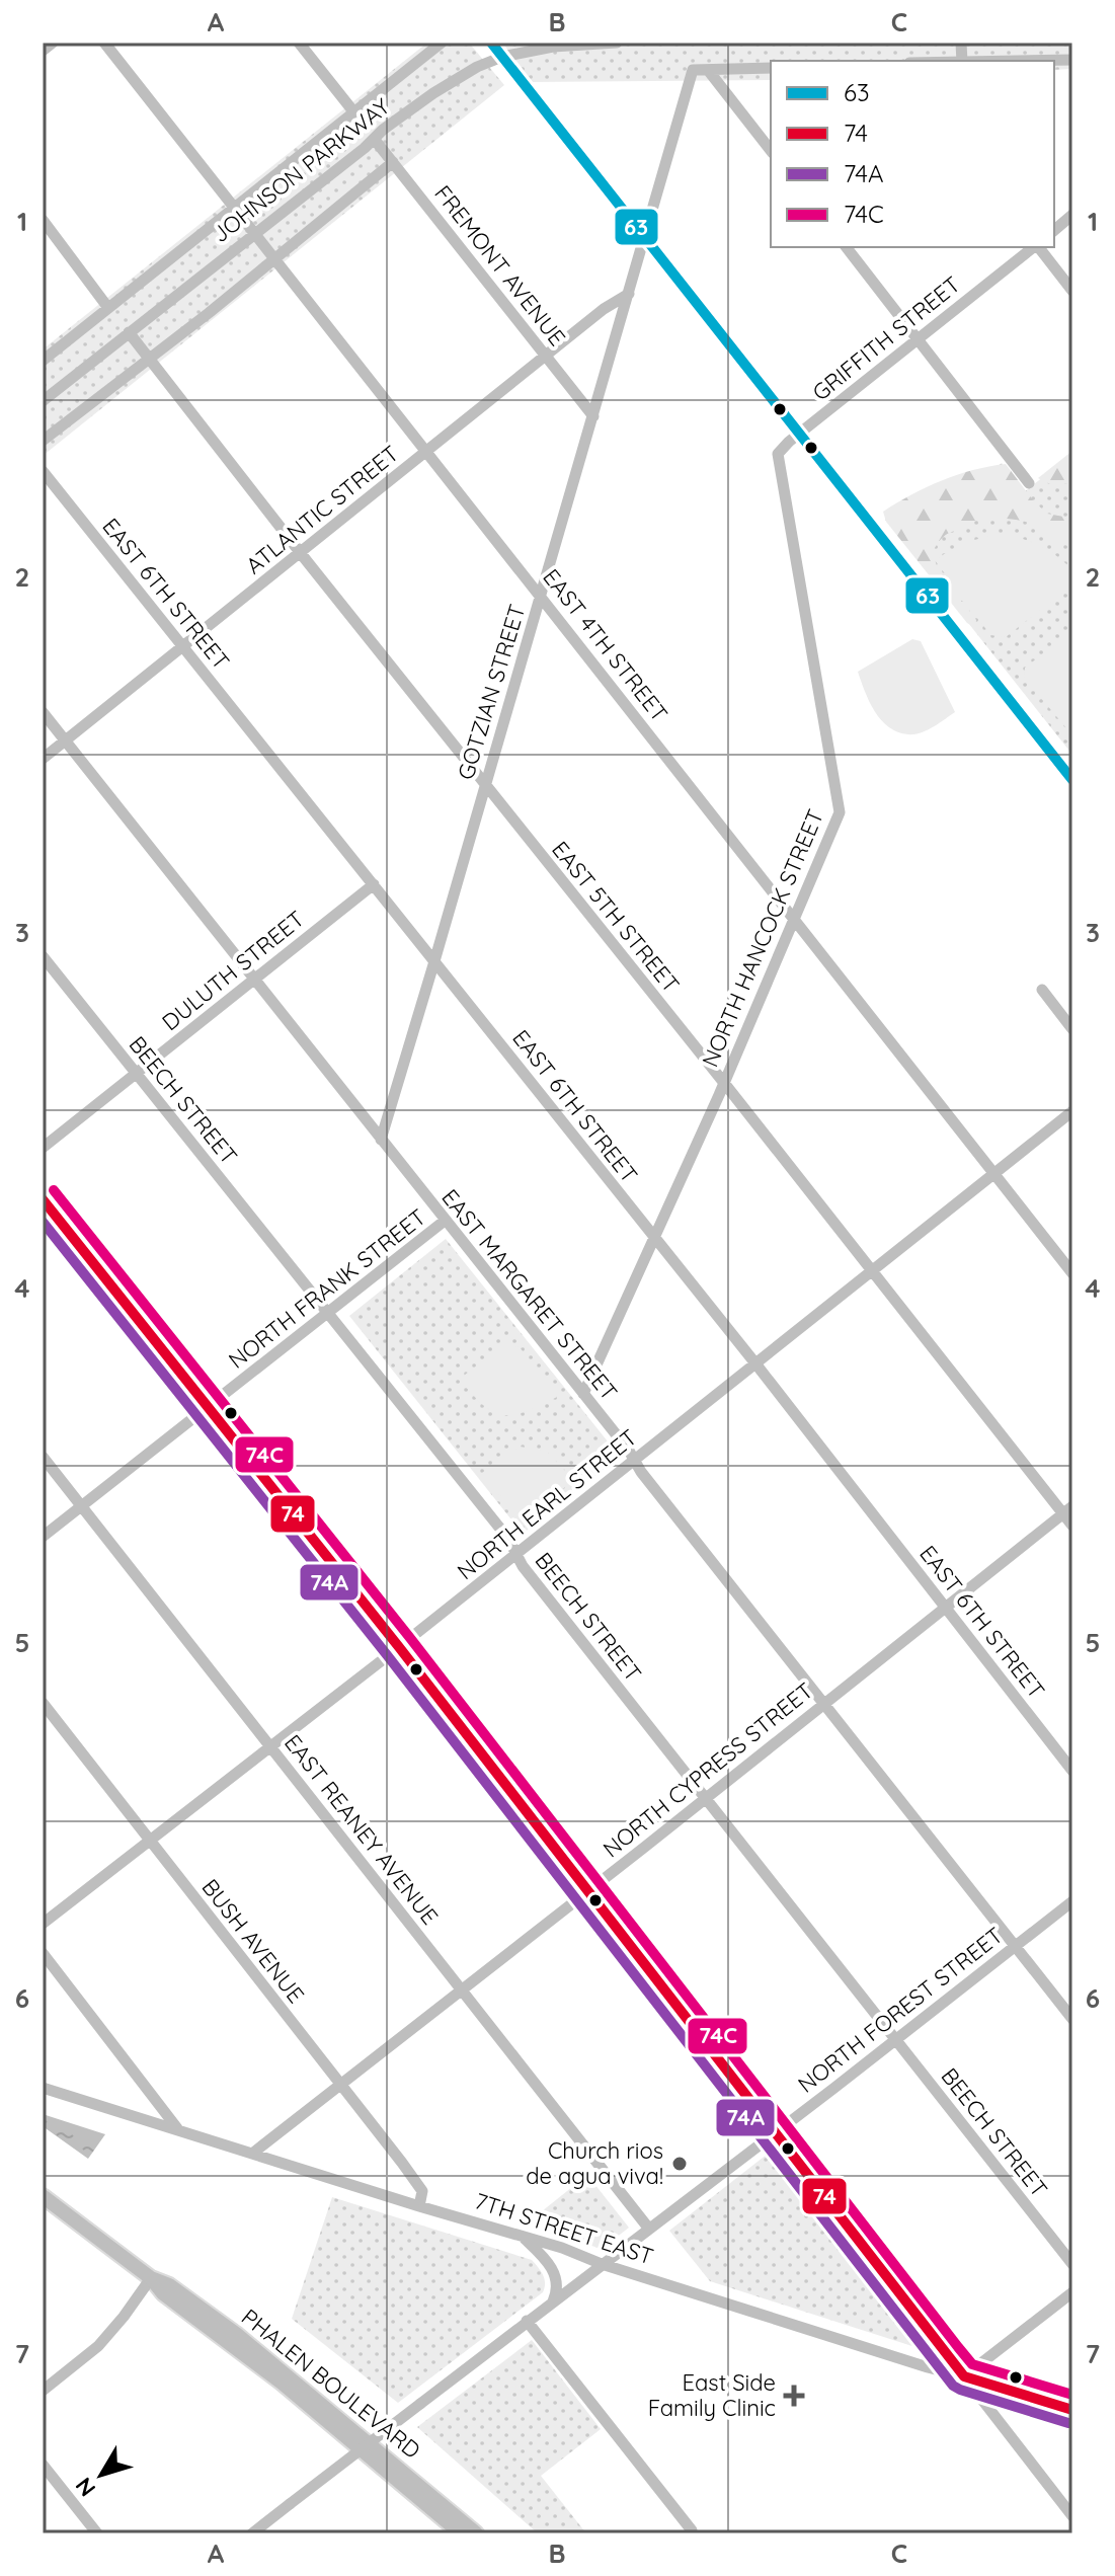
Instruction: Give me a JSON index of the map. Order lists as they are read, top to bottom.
{
  "streets": {
    "main road": ["7TH STREET EAST", "PHALEN BOULEVARD"],
    "street": [
      "JOHNSON PARKWAY",
      "FREMONT AVENUE",
      "GRIFFITH STREET",
      "ATLANTIC STREET",
      "EAST 6TH STREET",
      "EAST 4TH STREET",
      "GOTZIAN STREET",
      "EAST 5TH STREET",
      "NORTH HANCOCK STREET",
      "DULUTH STREET",
      "BEECH STREET",
      "NORTH FRANK STREET",
      "EAST MARGARET STREET",
      "NORTH EARL STREET",
      "NORTH CYPRESS STREET",
      "EAST REANEY AVENUE",
      "BUSH AVENUE",
      "NORTH FOREST STREET"
    ]
  },
  "crossings": [
    ["JOHNSON PARKWAY", "FREMONT AVENUE"],
    ["JOHNSON PARKWAY", "EAST 4TH STREET"],
    ["JOHNSON PARKWAY", "EAST 5TH STREET"],
    ["FREMONT AVENUE", "ATLANTIC STREET"],
    ["FREMONT AVENUE", "GOTZIAN STREET"],
    ["GRIFFITH STREET", "NORTH HANCOCK STREET"],
    ["ATLANTIC STREET", "EAST 6TH STREET"],
    ["ATLANTIC STREET", "EAST 4TH STREET"],
    ["ATLANTIC STREET", "GOTZIAN STREET"],
    ["ATLANTIC STREET", "EAST 5TH STREET"],
    ["ATLANTIC STREET", "EAST MARGARET STREET"],
    ["EAST 6TH STREET", "GOTZIAN STREET"],
    ["EAST 6TH STREET", "NORTH HANCOCK STREET"],
    ["EAST 6TH STREET", "DULUTH STREET"],
    ["EAST 6TH STREET", "NORTH EARL STREET"],
    ["EAST 6TH STREET", "NORTH CYPRESS STREET"],
    ["EAST 4TH STREET", "GOTZIAN STREET"],
    ["EAST 4TH STREET", "NORTH HANCOCK STREET"],
    ["EAST 4TH STREET", "NORTH EARL STREET"],
    ["GOTZIAN STREET", "EAST 5TH STREET"],
    ["GOTZIAN STREET", "EAST MARGARET STREET"],
    ["EAST 5TH STREET", "NORTH HANCOCK STREET"],
    ["EAST 5TH STREET", "NORTH EARL STREET"],
    ["EAST 5TH STREET", "NORTH CYPRESS STREET"],
    ["NORTH HANCOCK STREET", "EAST MARGARET STREET"],
    ["DULUTH STREET", "BEECH STREET"],
    ["DULUTH STREET", "EAST MARGARET STREET"],
    ["BEECH STREET", "NORTH FRANK STREET"],
    ["BEECH STREET", "NORTH EARL STREET"],
    ["BEECH STREET", "NORTH CYPRESS STREET"],
    ["BEECH STREET", "NORTH FOREST STREET"],
    ["NORTH FRANK STREET", "EAST MARGARET STREET"],
    ["NORTH FRANK STREET", "EAST REANEY AVENUE"],
    ["EAST MARGARET STREET", "NORTH EARL STREET"],
    ["EAST MARGARET STREET", "NORTH CYPRESS STREET"],
    ["EAST MARGARET STREET", "NORTH FOREST STREET"],
    ["NORTH EARL STREET", "EAST REANEY AVENUE"],
    ["NORTH EARL STREET", "BUSH AVENUE"],
    ["NORTH CYPRESS STREET", "EAST REANEY AVENUE"],
    ["NORTH CYPRESS STREET", "BUSH AVENUE"],
    ["NORTH CYPRESS STREET", "7TH STREET EAST"],
    ["EAST REANEY AVENUE", "NORTH FOREST STREET"],
    ["BUSH AVENUE", "7TH STREET EAST"],
    ["NORTH FOREST STREET", "7TH STREET EAST"]
  ],
  "places": {
    "other": ["Church rios de agua viva!"],
    "health": ["East Side Family Clinic"]
  },
  "lines": [
    "transit line 63",
    "transit line 74C",
    "transit line 74",
    "transit line 74A"
  ],
  "legend": [
    "63",
    "74",
    "74A",
    "74C"
  ],
  "north": "bottom left",
  "grid": {
    "columns": ["A", "B", "C"],
    "rows": [
      "1",
      "2",
      "3",
      "4",
      "5",
      "6",
      "7"
    ]
  }
}
